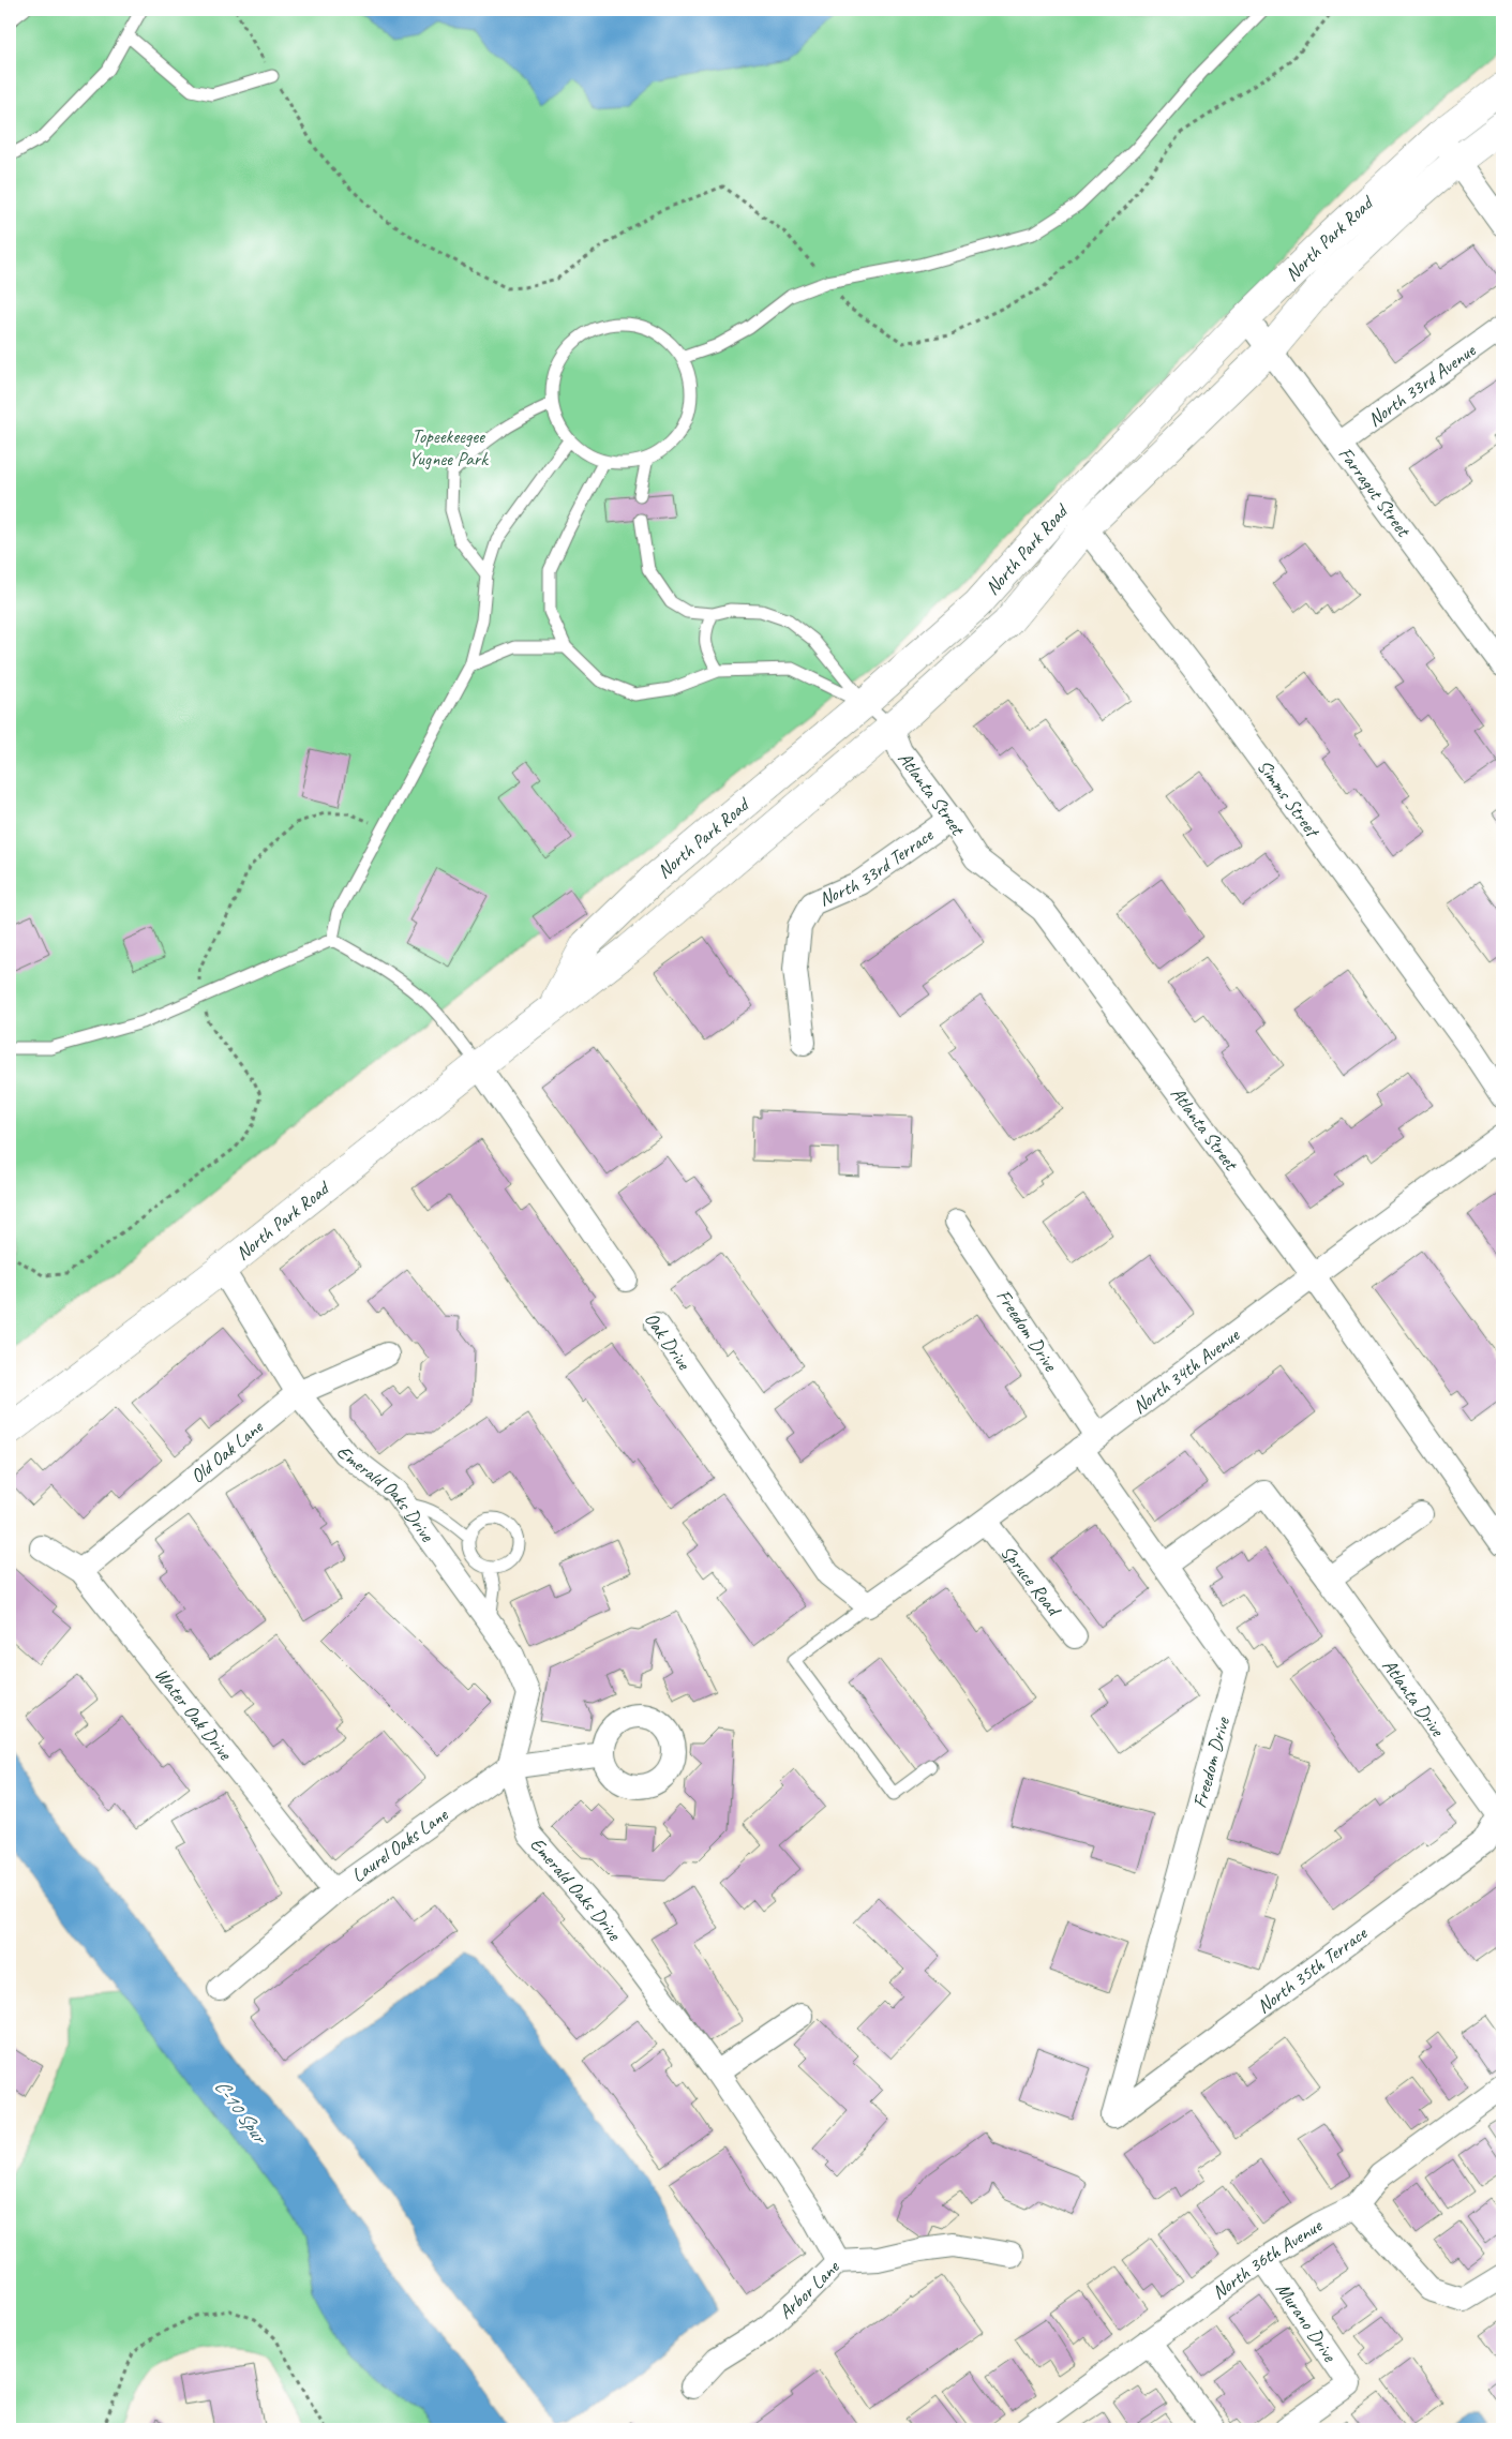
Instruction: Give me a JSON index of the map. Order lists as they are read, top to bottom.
{
  "streets": {
    "street": [
      "North Park Road",
      "North 33rd Avenue",
      "Farragut Street",
      "Atlanta Street",
      "Simms Street",
      "North 33rd Terrace",
      "Freedom Drive",
      "Oak Drive",
      "North 34th Avenue",
      "Old Oak Lane",
      "Emerald Oaks Drive",
      "Spruce Road",
      "Atlanta Drive",
      "Water Oak Drive",
      "Laurel Oaks Lane",
      "North 35th Terrace",
      "North 36th Avenue",
      "Arbor Lane",
      "Murano Drive"
    ]
  },
  "crossings": [
    ["North Park Road", "Farragut Street"],
    ["North Park Road", "Atlanta Street"],
    ["North Park Road", "Simms Street"],
    ["North Park Road", "Emerald Oaks Drive"],
    ["North 33rd Avenue", "Farragut Street"],
    ["Atlanta Street", "North 33rd Terrace"],
    ["Atlanta Street", "North 34th Avenue"],
    ["Freedom Drive", "North 34th Avenue"],
    ["Freedom Drive", "Atlanta Drive"],
    ["Freedom Drive", "North 35th Terrace"],
    ["Oak Drive", "North 34th Avenue"],
    ["North 34th Avenue", "Spruce Road"],
    ["Old Oak Lane", "Emerald Oaks Drive"],
    ["Old Oak Lane", "Water Oak Drive"],
    ["Emerald Oaks Drive", "Laurel Oaks Lane"],
    ["Emerald Oaks Drive", "Arbor Lane"],
    ["Atlanta Drive", "North 35th Terrace"],
    ["Water Oak Drive", "Laurel Oaks Lane"],
    ["North 36th Avenue", "Murano Drive"]
  ],
  "water": ["C-10 Spur"],
  "parks": ["Topeekeegee Yugnee Park"]
}
